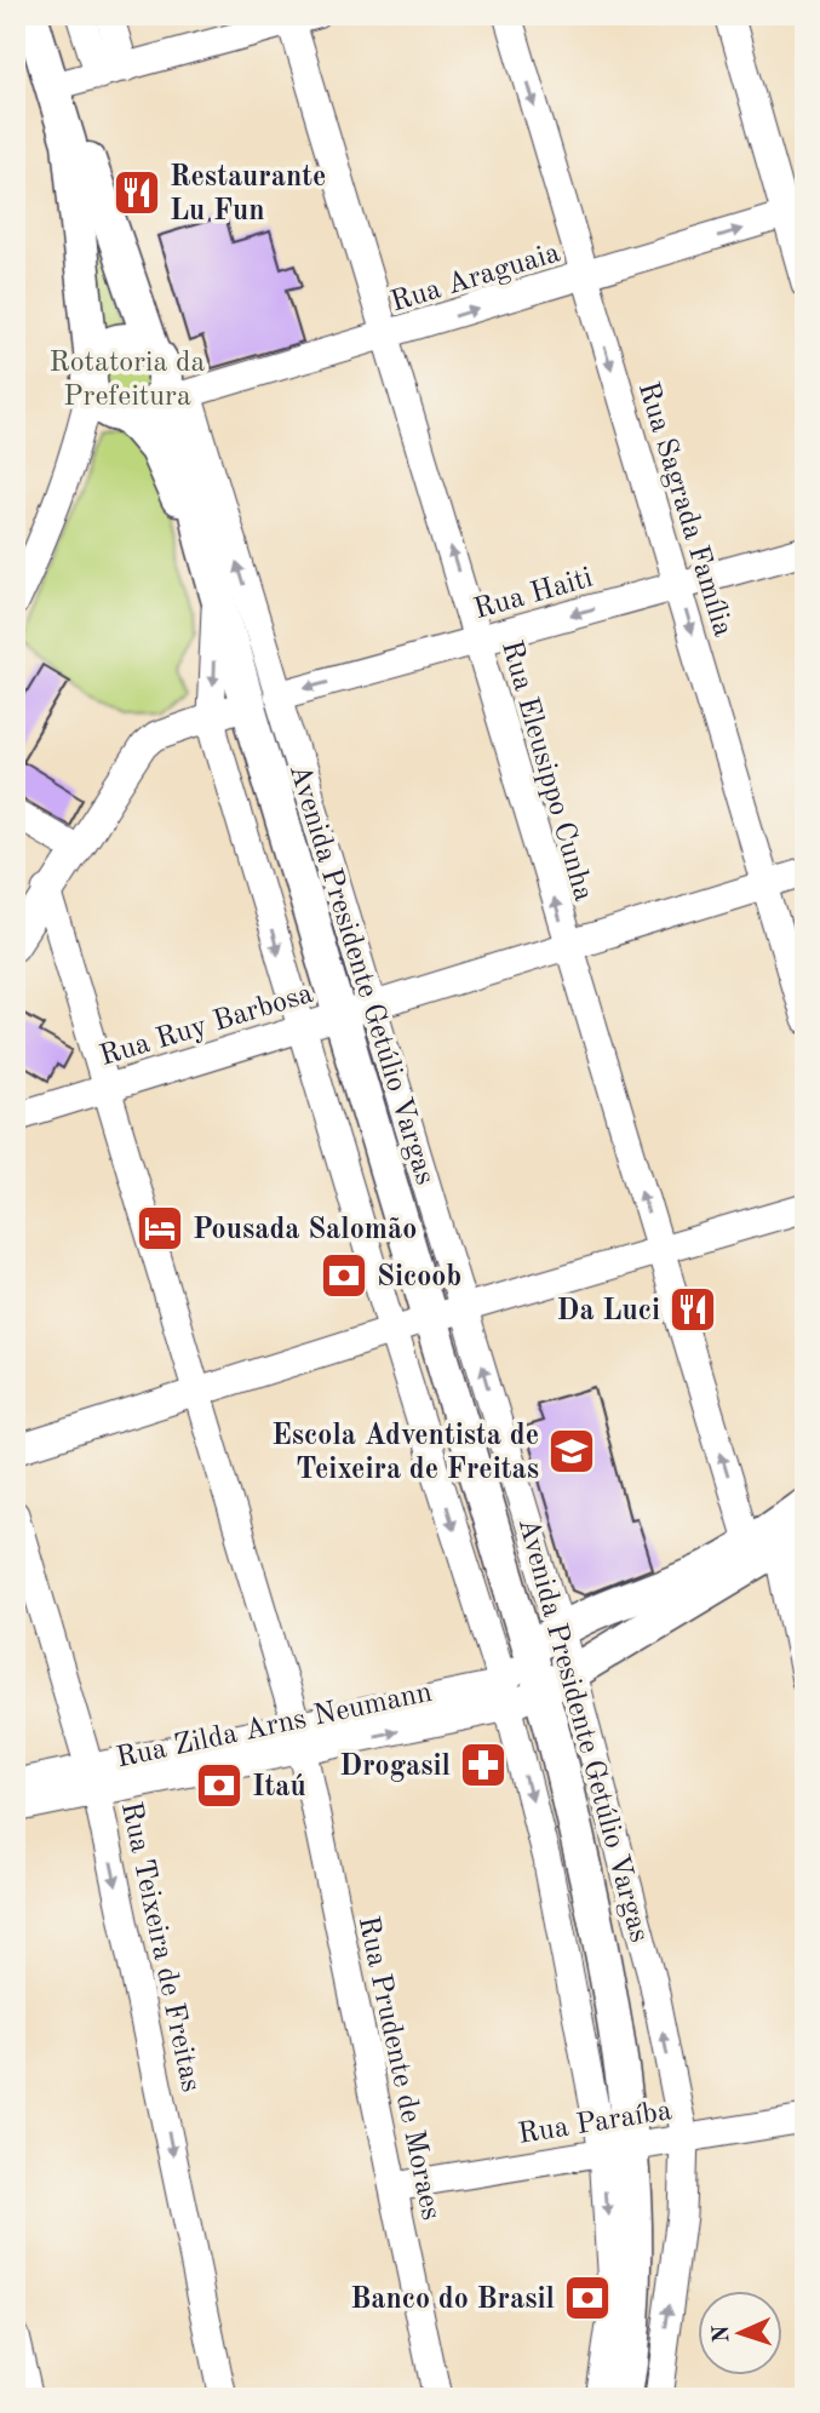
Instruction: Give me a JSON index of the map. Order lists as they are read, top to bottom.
{
  "streets": {
    "main road": ["Avenida Presidente Getúlio Vargas"],
    "street": [
      "Rua Araguaia",
      "Rua Sagrada Família",
      "Rua Haiti",
      "Rua Eleusippo Cunha",
      "Rua Ruy Barbosa",
      "Rua Zilda Arns Neumann",
      "Rua Teixeira de Freitas",
      "Rua Prudente de Moraes",
      "Rua Paraíba"
    ]
  },
  "crossings": [
    ["Rua Araguaia", "Rua Sagrada Família"],
    ["Rua Araguaia", "Rua Eleusippo Cunha"],
    ["Rua Araguaia", "Avenida Presidente Getúlio Vargas"],
    ["Rua Sagrada Família", "Rua Haiti"],
    ["Rua Sagrada Família", "Rua Ruy Barbosa"],
    ["Rua Haiti", "Rua Eleusippo Cunha"],
    ["Rua Haiti", "Avenida Presidente Getúlio Vargas"],
    ["Rua Haiti", "Rua Prudente de Moraes"],
    ["Rua Eleusippo Cunha", "Rua Ruy Barbosa"],
    ["Avenida Presidente Getúlio Vargas", "Rua Ruy Barbosa"],
    ["Avenida Presidente Getúlio Vargas", "Rua Zilda Arns Neumann"],
    ["Avenida Presidente Getúlio Vargas", "Rua Paraíba"],
    ["Rua Ruy Barbosa", "Rua Prudente de Moraes"],
    ["Rua Zilda Arns Neumann", "Rua Teixeira de Freitas"],
    ["Rua Zilda Arns Neumann", "Rua Prudente de Moraes"],
    ["Rua Prudente de Moraes", "Rua Paraíba"]
  ],
  "one_way": [
    "Rua Araguaia",
    "Rua Haiti",
    "Rua Eleusippo Cunha",
    "Rua Teixeira de Freitas"
  ],
  "parks": ["Rotatoria da Prefeitura"],
  "places": {
    "restaurant": ["Restaurante Lu Fun", "Da Luci"],
    "hotel": ["Pousada Salomão"],
    "bank": ["Sicoob", "Itaú", "Banco do Brasil"],
    "school or university": ["Escola Adventista de Teixeira de Freitas"],
    "pharmacy": ["Drogasil"]
  },
  "north": "left"
}
